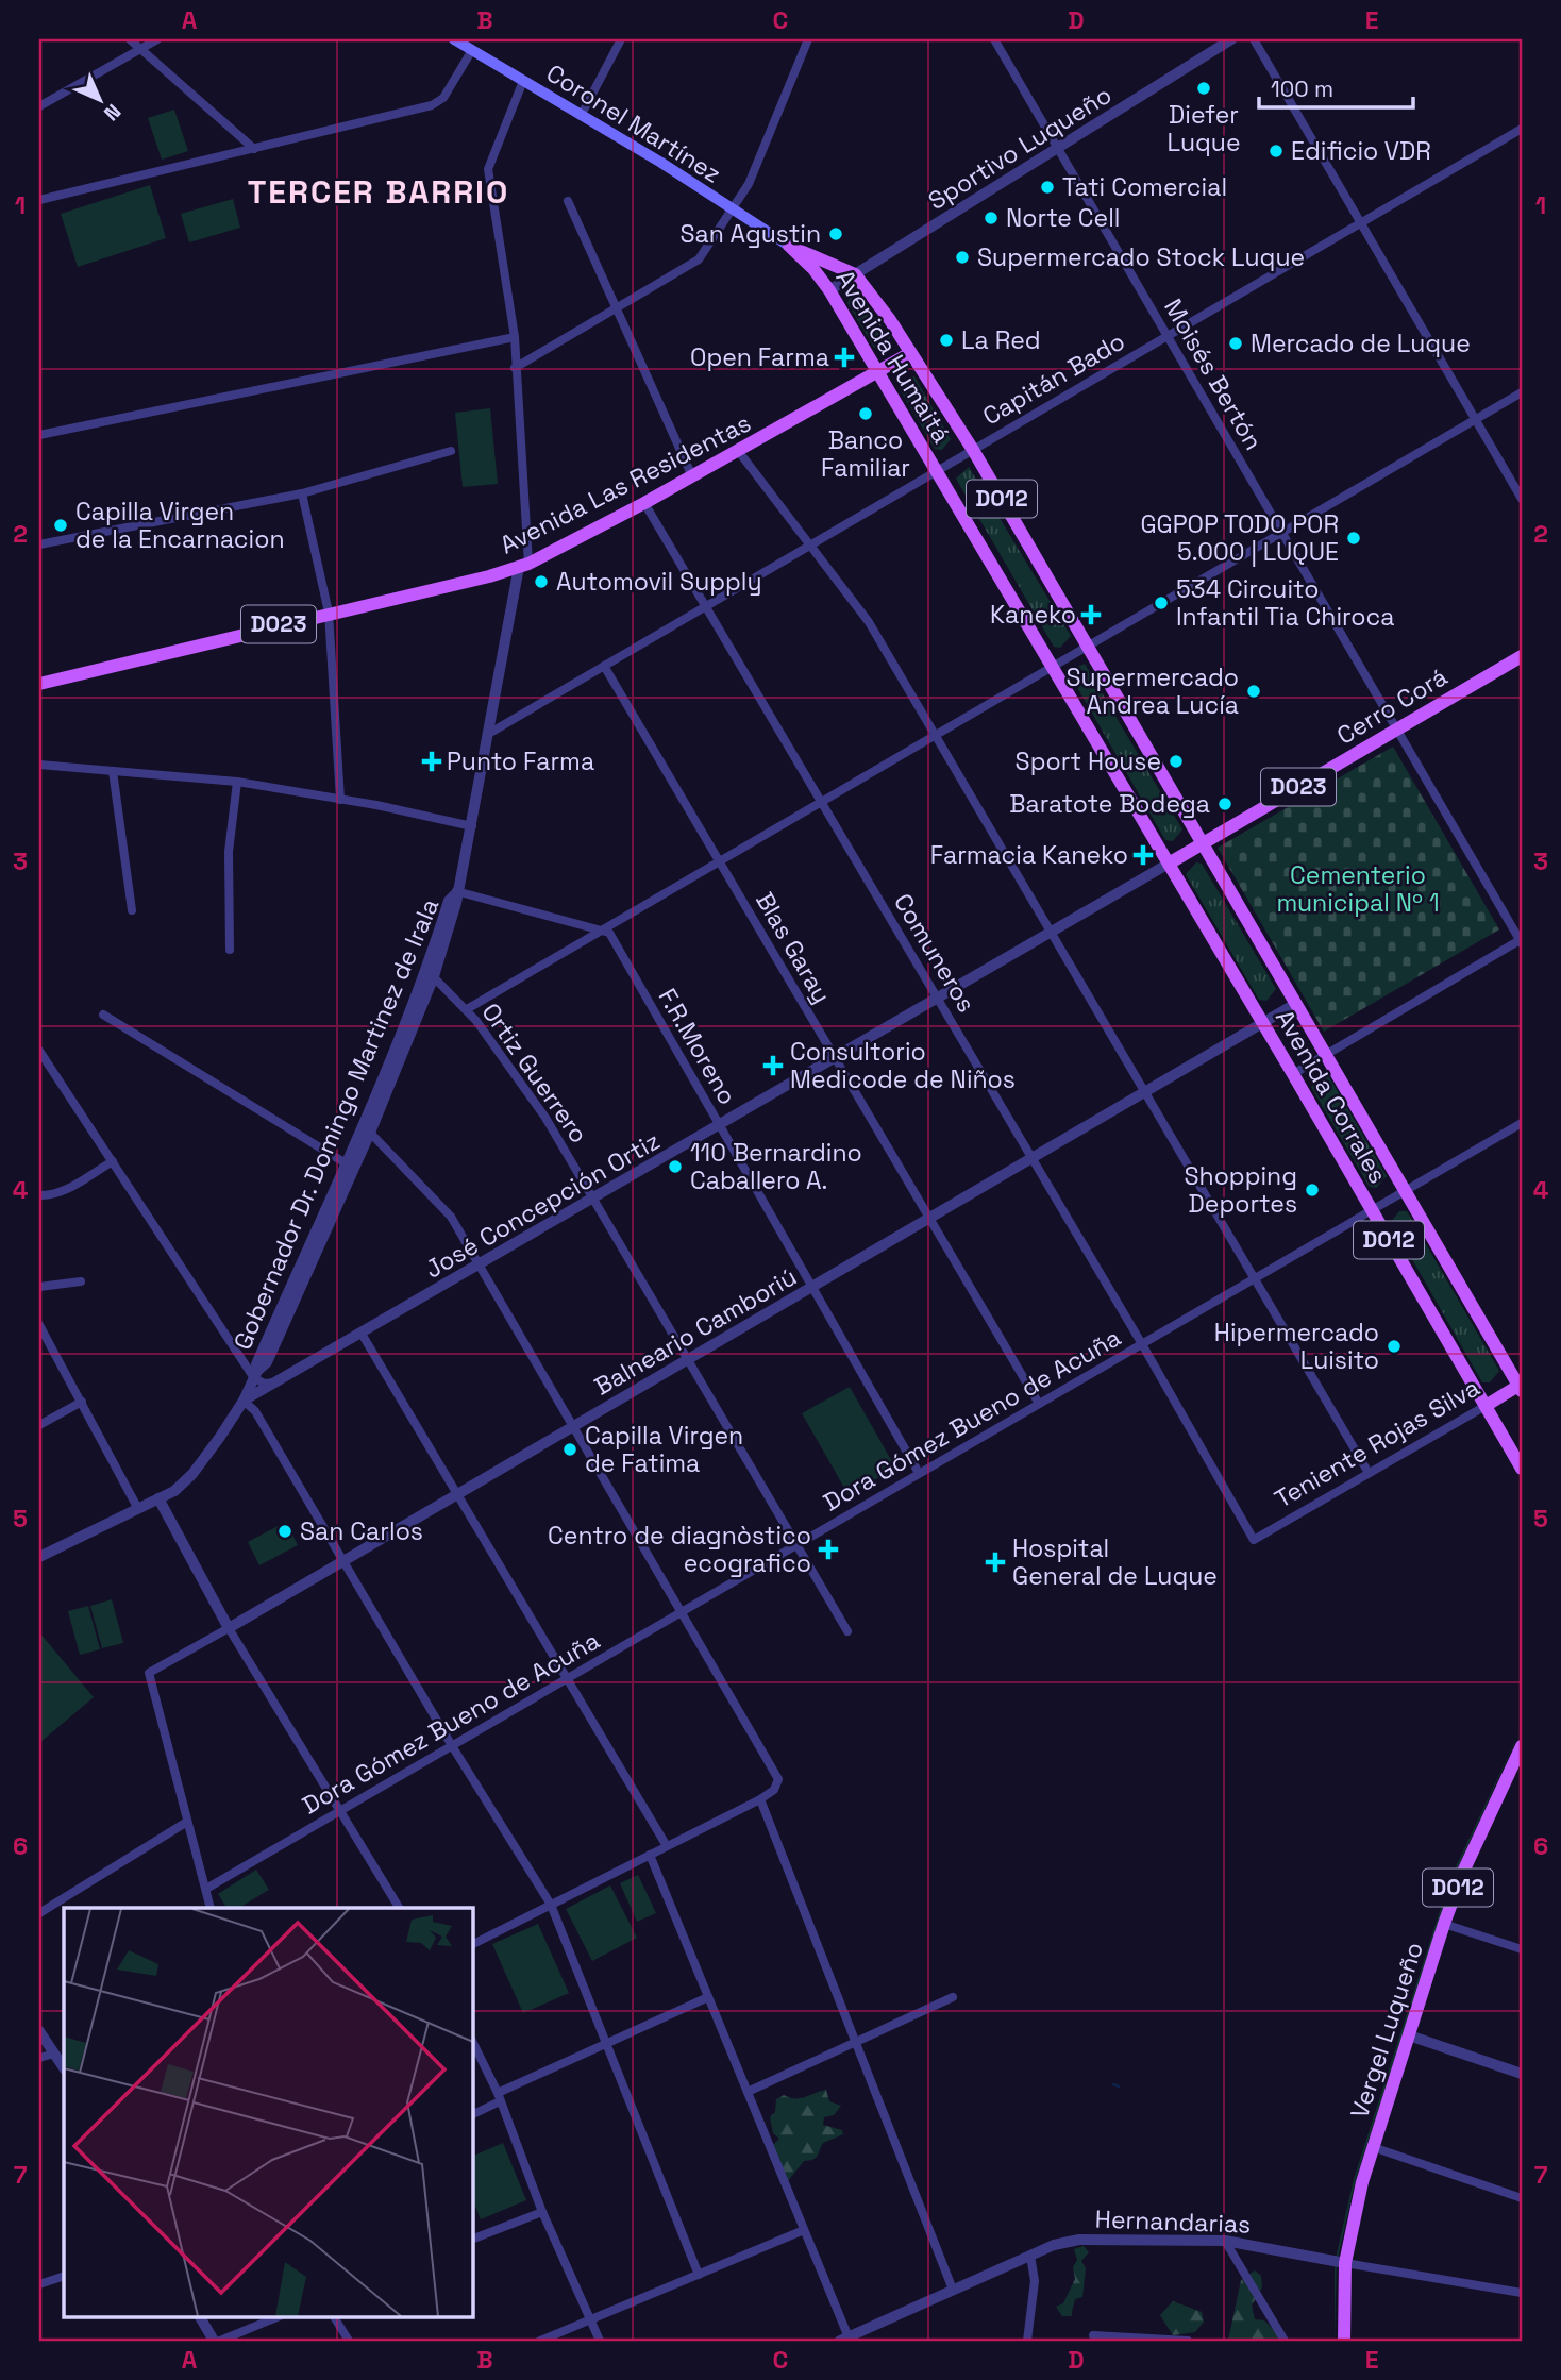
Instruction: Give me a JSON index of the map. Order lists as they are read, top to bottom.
{
  "streets": {
    "main road": [
      "Coronel Martínez",
      "Avenida Humaitá",
      "Avenida Las Residentas",
      "D012",
      "D023",
      "Cerro Corá",
      "Avenida Corrales",
      "Teniente Rojas Silva",
      "Vergel Luqueño"
    ],
    "street": [
      "Sportivo Luqueño",
      "Moisés Bertón",
      "Capitán Bado",
      "Blas Garay",
      "Comuneros",
      "F.R.Moreno",
      "Ortiz Guerrero",
      "Gobernador Dr. Domingo Martinez de Irala",
      "José Concepción Ortiz",
      "Balneario Camboriú",
      "Dora Gómez Bueno de Acuña",
      "Hernandarias"
    ]
  },
  "crossings": [
    ["Coronel Martínez", "Avenida Humaitá"],
    ["Sportivo Luqueño", "Avenida Humaitá"],
    ["Sportivo Luqueño", "Moisés Bertón"],
    ["Avenida Humaitá", "Capitán Bado"],
    ["Avenida Humaitá", "Avenida Las Residentas"],
    ["Avenida Humaitá", "Cerro Corá"],
    ["Avenida Humaitá", "Avenida Corrales"],
    ["Avenida Humaitá", "José Concepción Ortiz"],
    ["Moisés Bertón", "Capitán Bado"],
    ["Moisés Bertón", "Cerro Corá"],
    ["Capitán Bado", "Blas Garay"],
    ["Capitán Bado", "Comuneros"],
    ["Capitán Bado", "Gobernador Dr. Domingo Martinez de Irala"],
    ["Avenida Las Residentas", "Comuneros"],
    ["Avenida Las Residentas", "Gobernador Dr. Domingo Martinez de Irala"],
    ["Cerro Corá", "Avenida Corrales"],
    ["Cerro Corá", "José Concepción Ortiz"],
    ["Blas Garay", "José Concepción Ortiz"],
    ["Blas Garay", "Balneario Camboriú"],
    ["Blas Garay", "Dora Gómez Bueno de Acuña"],
    ["Comuneros", "José Concepción Ortiz"],
    ["Comuneros", "Balneario Camboriú"],
    ["Comuneros", "Dora Gómez Bueno de Acuña"],
    ["Comuneros", "Teniente Rojas Silva"],
    ["F.R.Moreno", "José Concepción Ortiz"],
    ["F.R.Moreno", "Balneario Camboriú"],
    ["F.R.Moreno", "Dora Gómez Bueno de Acuña"],
    ["Ortiz Guerrero", "Gobernador Dr. Domingo Martinez de Irala"],
    ["Ortiz Guerrero", "José Concepción Ortiz"],
    ["Ortiz Guerrero", "Balneario Camboriú"],
    ["Ortiz Guerrero", "Dora Gómez Bueno de Acuña"],
    ["Avenida Corrales", "José Concepción Ortiz"],
    ["Avenida Corrales", "Balneario Camboriú"],
    ["Avenida Corrales", "Dora Gómez Bueno de Acuña"],
    ["Avenida Corrales", "Teniente Rojas Silva"],
    ["Gobernador Dr. Domingo Martinez de Irala", "José Concepción Ortiz"],
    ["Vergel Luqueño", "Hernandarias"]
  ],
  "districts": ["TERCER BARRIO"],
  "parks": ["Cementerio municipal Nº 1"],
  "places": {
    "other": [
      "Diefer Luque",
      "Edificio VDR",
      "Tati Comercial",
      "Norte Cell",
      "San Agustin",
      "Supermercado Stock Luque",
      "La Red",
      "Mercado de Luque",
      "Banco Familiar",
      "Capilla Virgen de la Encarnacion",
      "GGPOP TODO POR 5.000 | LUQUE",
      "Automovil Supply",
      "534 Circuito Infantil Tia Chiroca",
      "Supermercado Andrea Lucía",
      "Sport House",
      "Baratote Bodega",
      "110 Bernardino Caballero A.",
      "Shopping Deportes",
      "Hipermercado Luisito",
      "Capilla Virgen de Fatima",
      "San Carlos"
    ],
    "health": [
      "Open Farma",
      "Kaneko",
      "Punto Farma",
      "Farmacia Kaneko",
      "Consultorio Medicode de Niños",
      "Centro de diagnòstico ecografico",
      "Hospital General de Luque"
    ]
  },
  "scale_bar": "100 m",
  "north": "bottom right",
  "grid": {
    "columns": [
      "A",
      "B",
      "C",
      "D",
      "E"
    ],
    "rows": [
      "1",
      "2",
      "3",
      "4",
      "5",
      "6",
      "7"
    ]
  }
}
